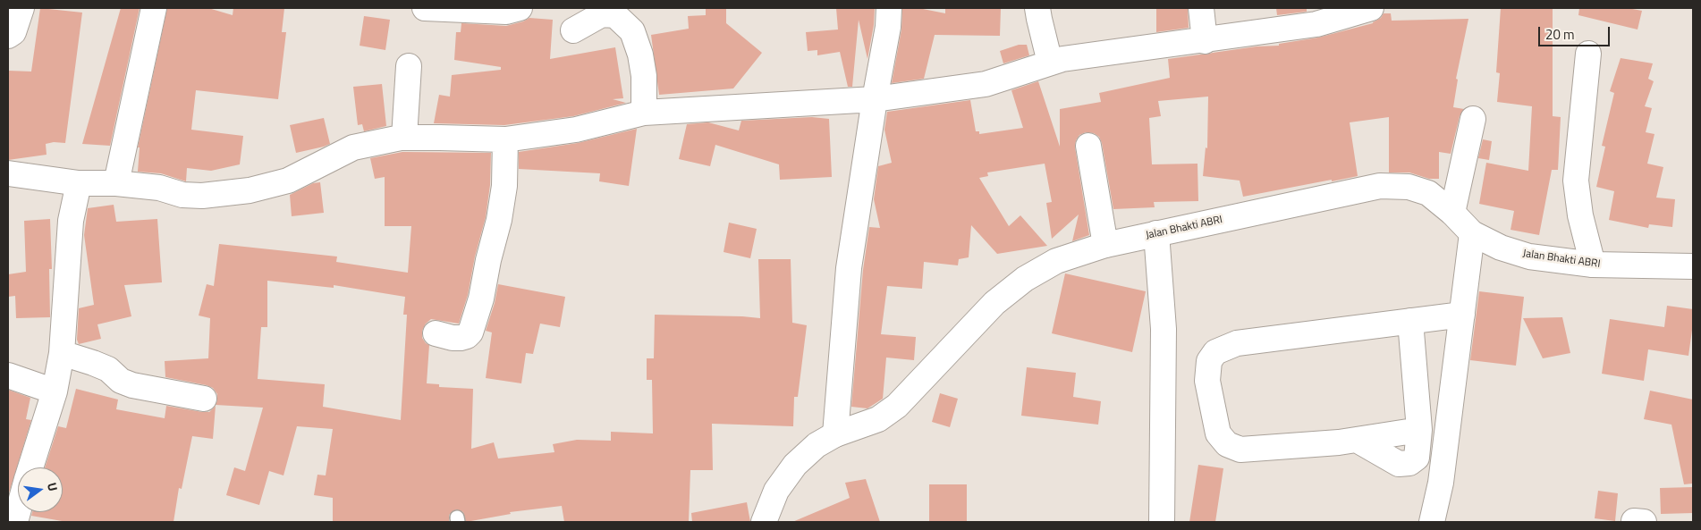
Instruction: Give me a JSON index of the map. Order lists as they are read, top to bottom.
{
  "streets": {
    "street": ["Jalan Bhakti ABRI"]
  },
  "scale_bar": "20 m",
  "north": "right"
}
